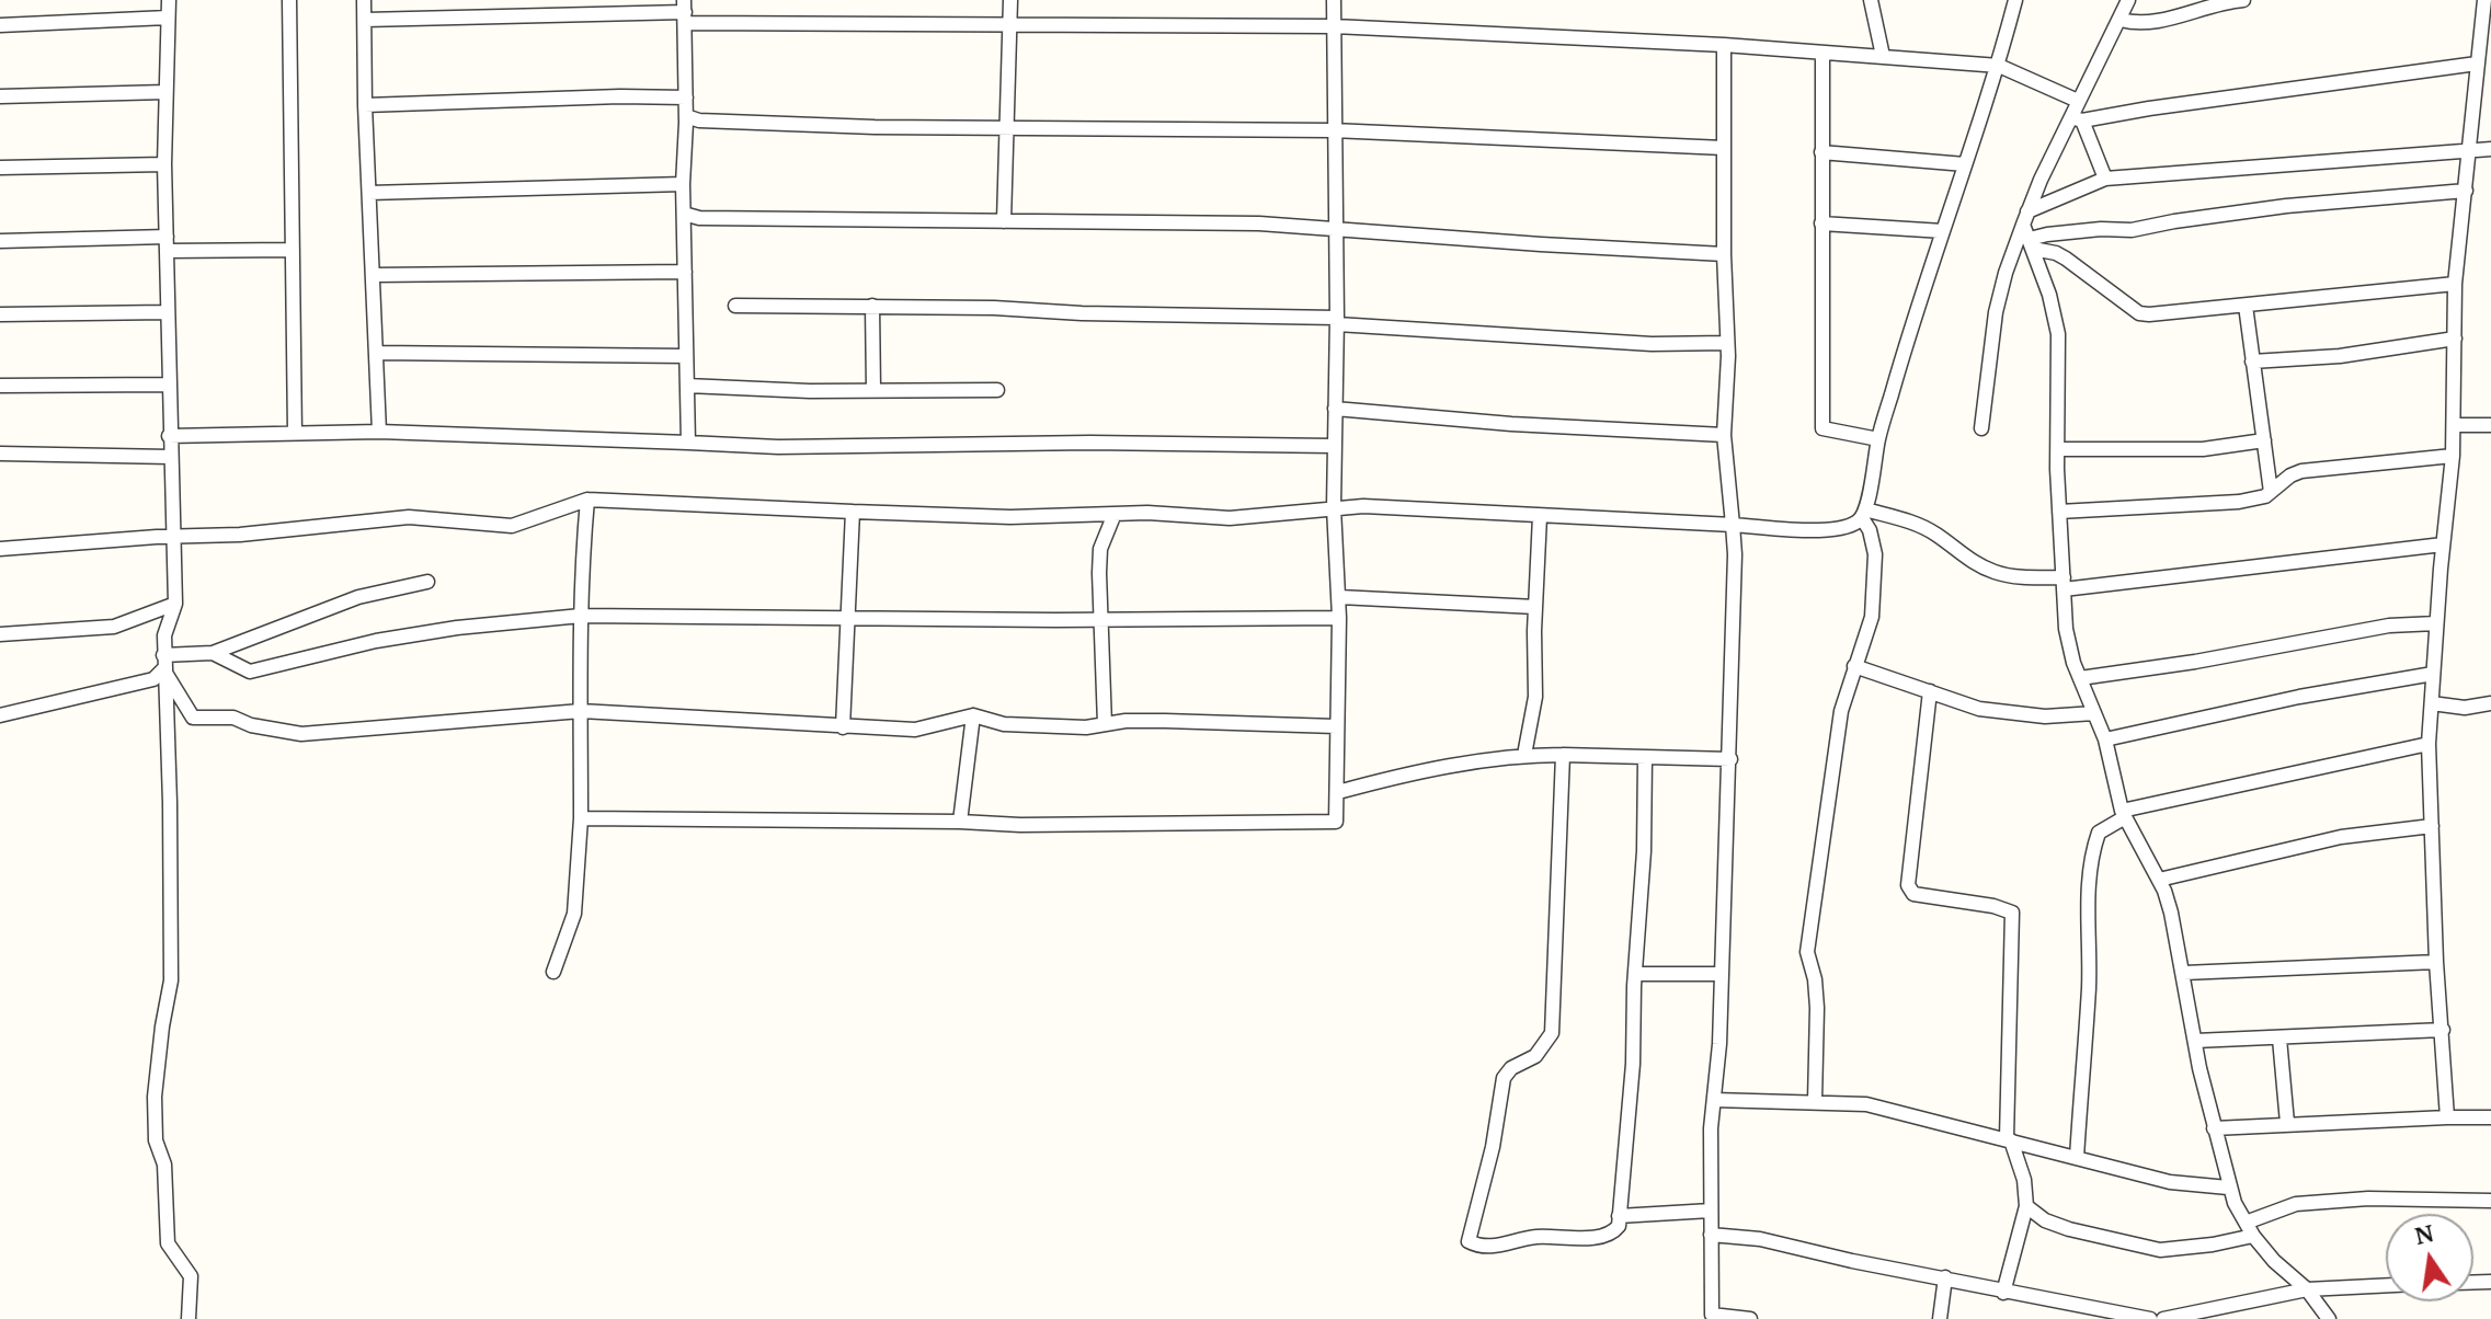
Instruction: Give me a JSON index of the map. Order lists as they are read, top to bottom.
{
  "north": "top"
}
